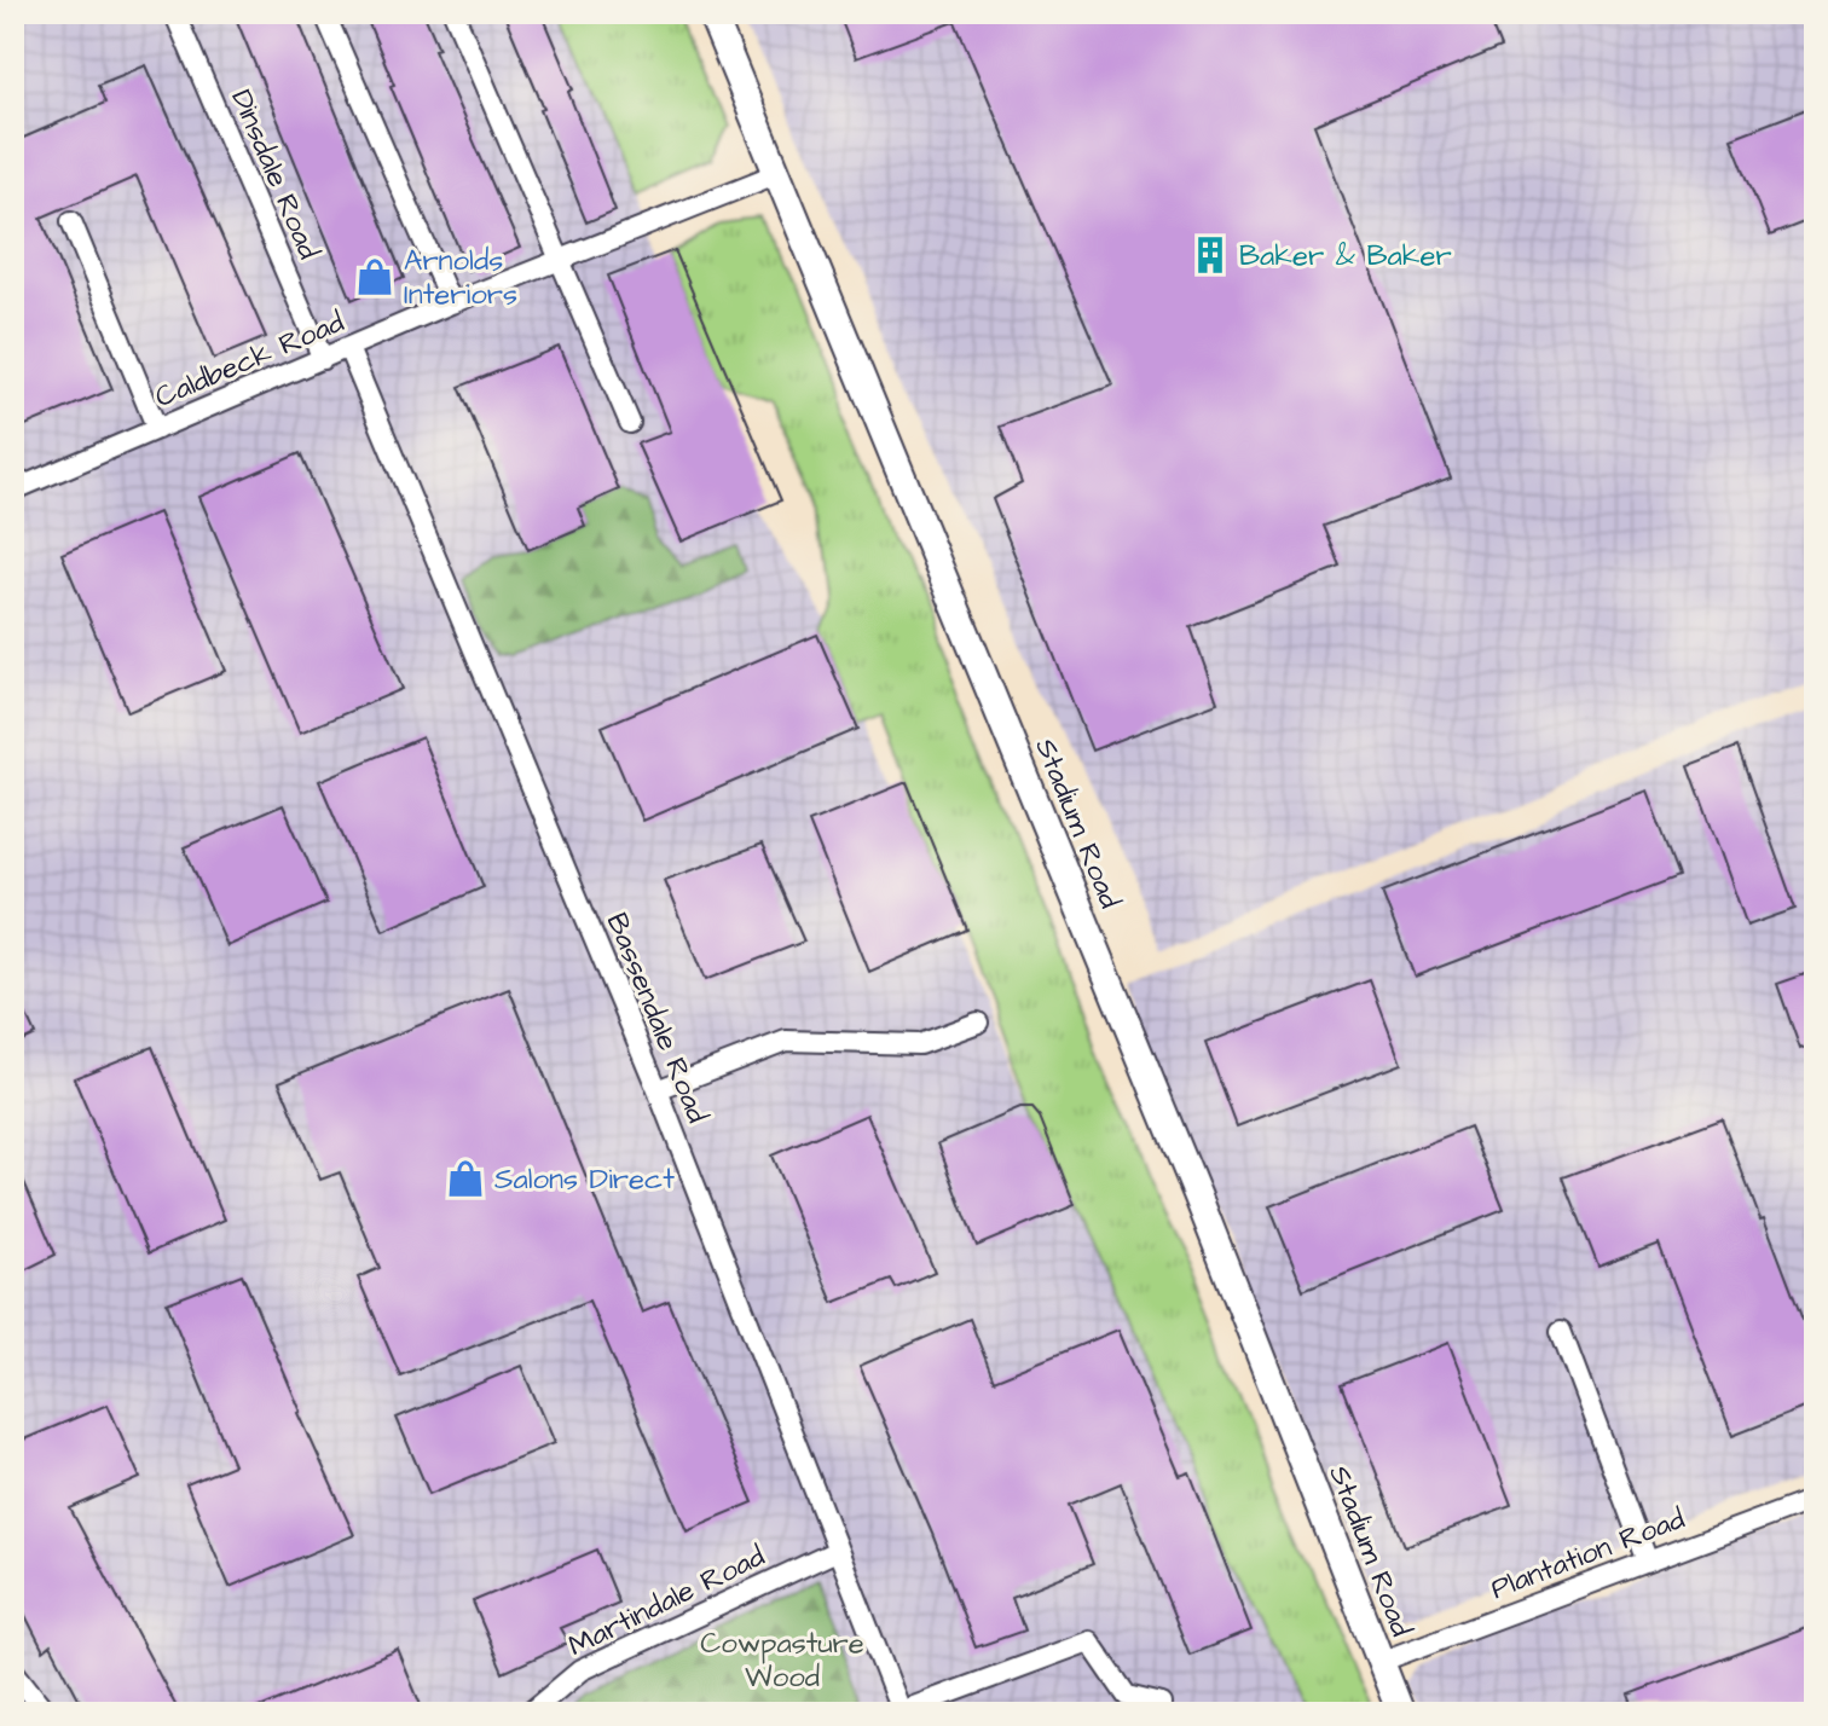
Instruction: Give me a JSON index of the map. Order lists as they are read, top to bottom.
{
  "streets": {
    "street": [
      "Dinsdale Road",
      "Caldbeck Road",
      "Stadium Road",
      "Bassendale Road",
      "Plantation Road",
      "Martindale Road"
    ]
  },
  "crossings": [
    ["Dinsdale Road", "Caldbeck Road"],
    ["Caldbeck Road", "Stadium Road"],
    ["Caldbeck Road", "Bassendale Road"],
    ["Stadium Road", "Plantation Road"],
    ["Bassendale Road", "Martindale Road"]
  ],
  "parks": ["Cowpasture Wood"],
  "places": {
    "building": ["Baker & Baker"],
    "shop": ["Arnolds Interiors", "Salons Direct"]
  }
}
